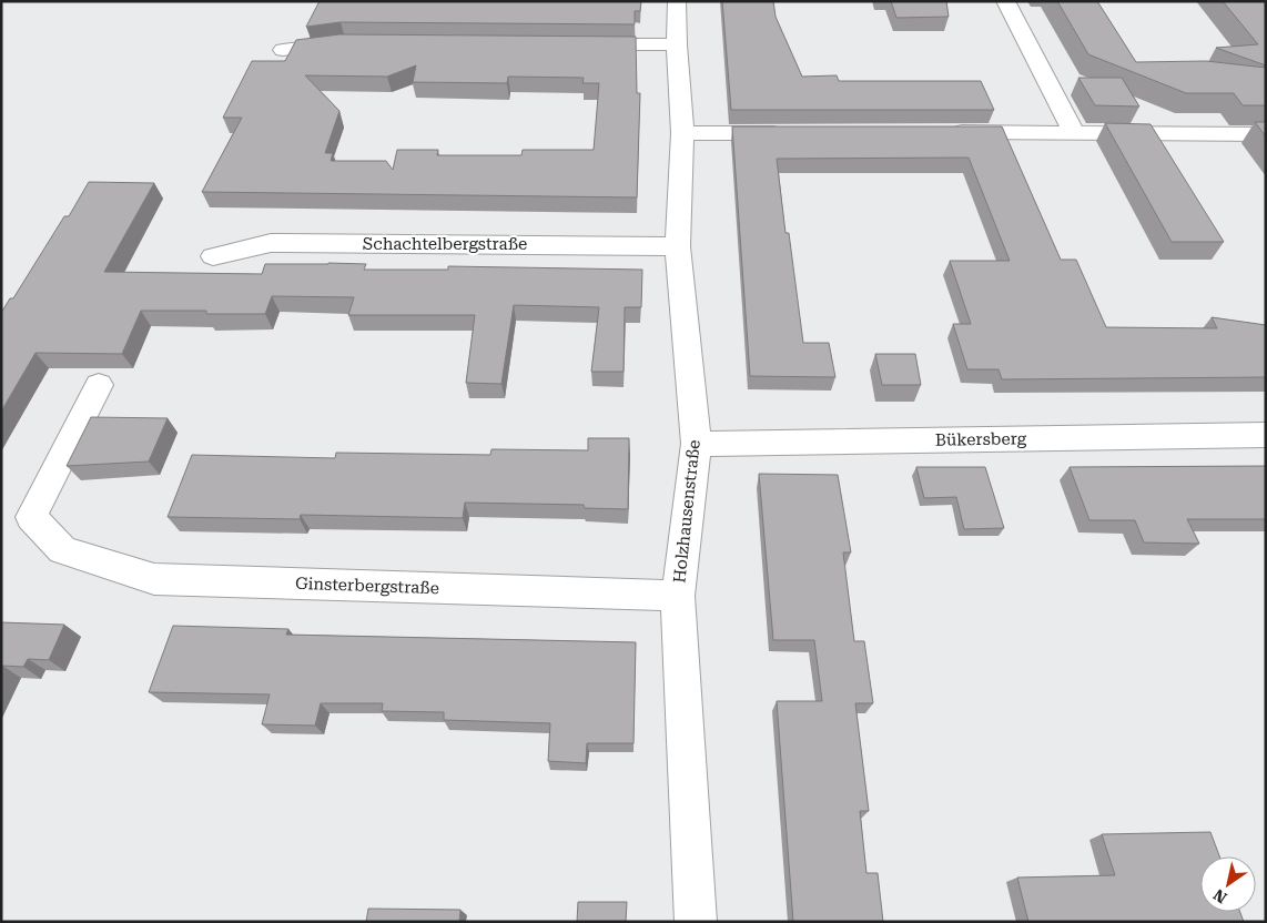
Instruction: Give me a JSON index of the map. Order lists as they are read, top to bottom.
{
  "streets": {
    "street": [
      "Schachtelbergstraße",
      "Bükersberg",
      "Holzhausenstraße",
      "Ginsterbergstraße"
    ]
  },
  "crossings": [
    ["Schachtelbergstraße", "Holzhausenstraße"],
    ["Bükersberg", "Holzhausenstraße"],
    ["Holzhausenstraße", "Ginsterbergstraße"]
  ],
  "north": "bottom left"
}
